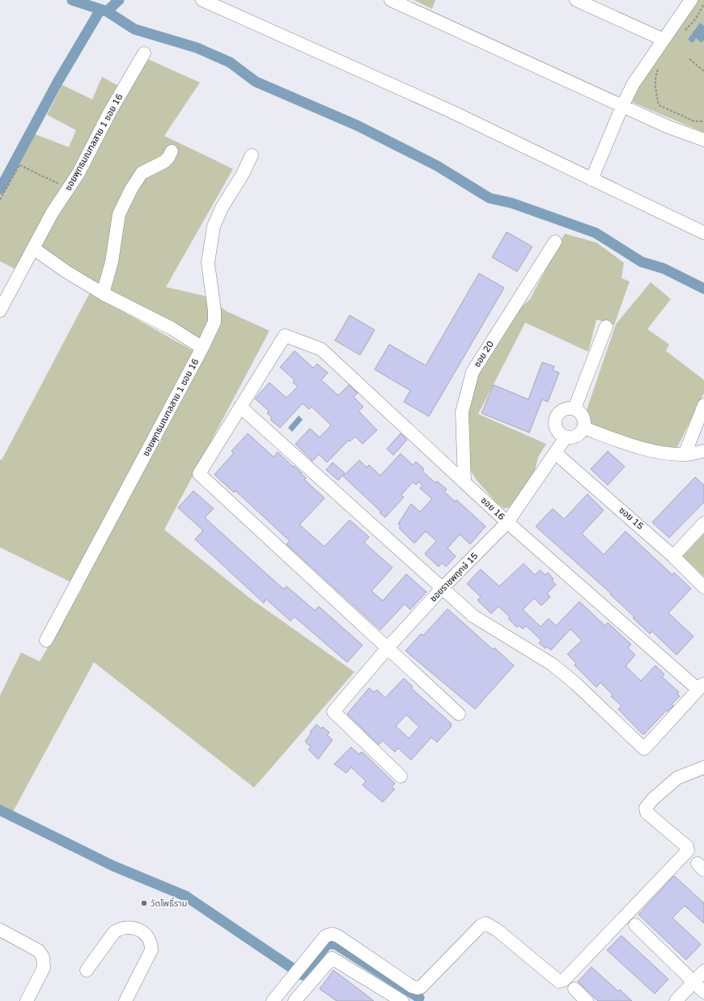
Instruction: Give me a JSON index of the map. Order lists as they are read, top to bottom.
{
  "streets": {
    "street": [
      "ซอยพุทธมณฑลสาย 1 ซอย 16",
      "ซอย 20",
      "ซอย 16",
      "ซอย 15",
      "ซอยราชพฤกษ์ 15"
    ]
  },
  "crossings": [
    ["ซอย 20", "ซอย 16"],
    ["ซอย 16", "ซอยราชพฤกษ์ 15"],
    ["ซอย 15", "ซอยราชพฤกษ์ 15"]
  ],
  "places": ["วัดโพธิ์ราม"]
}
